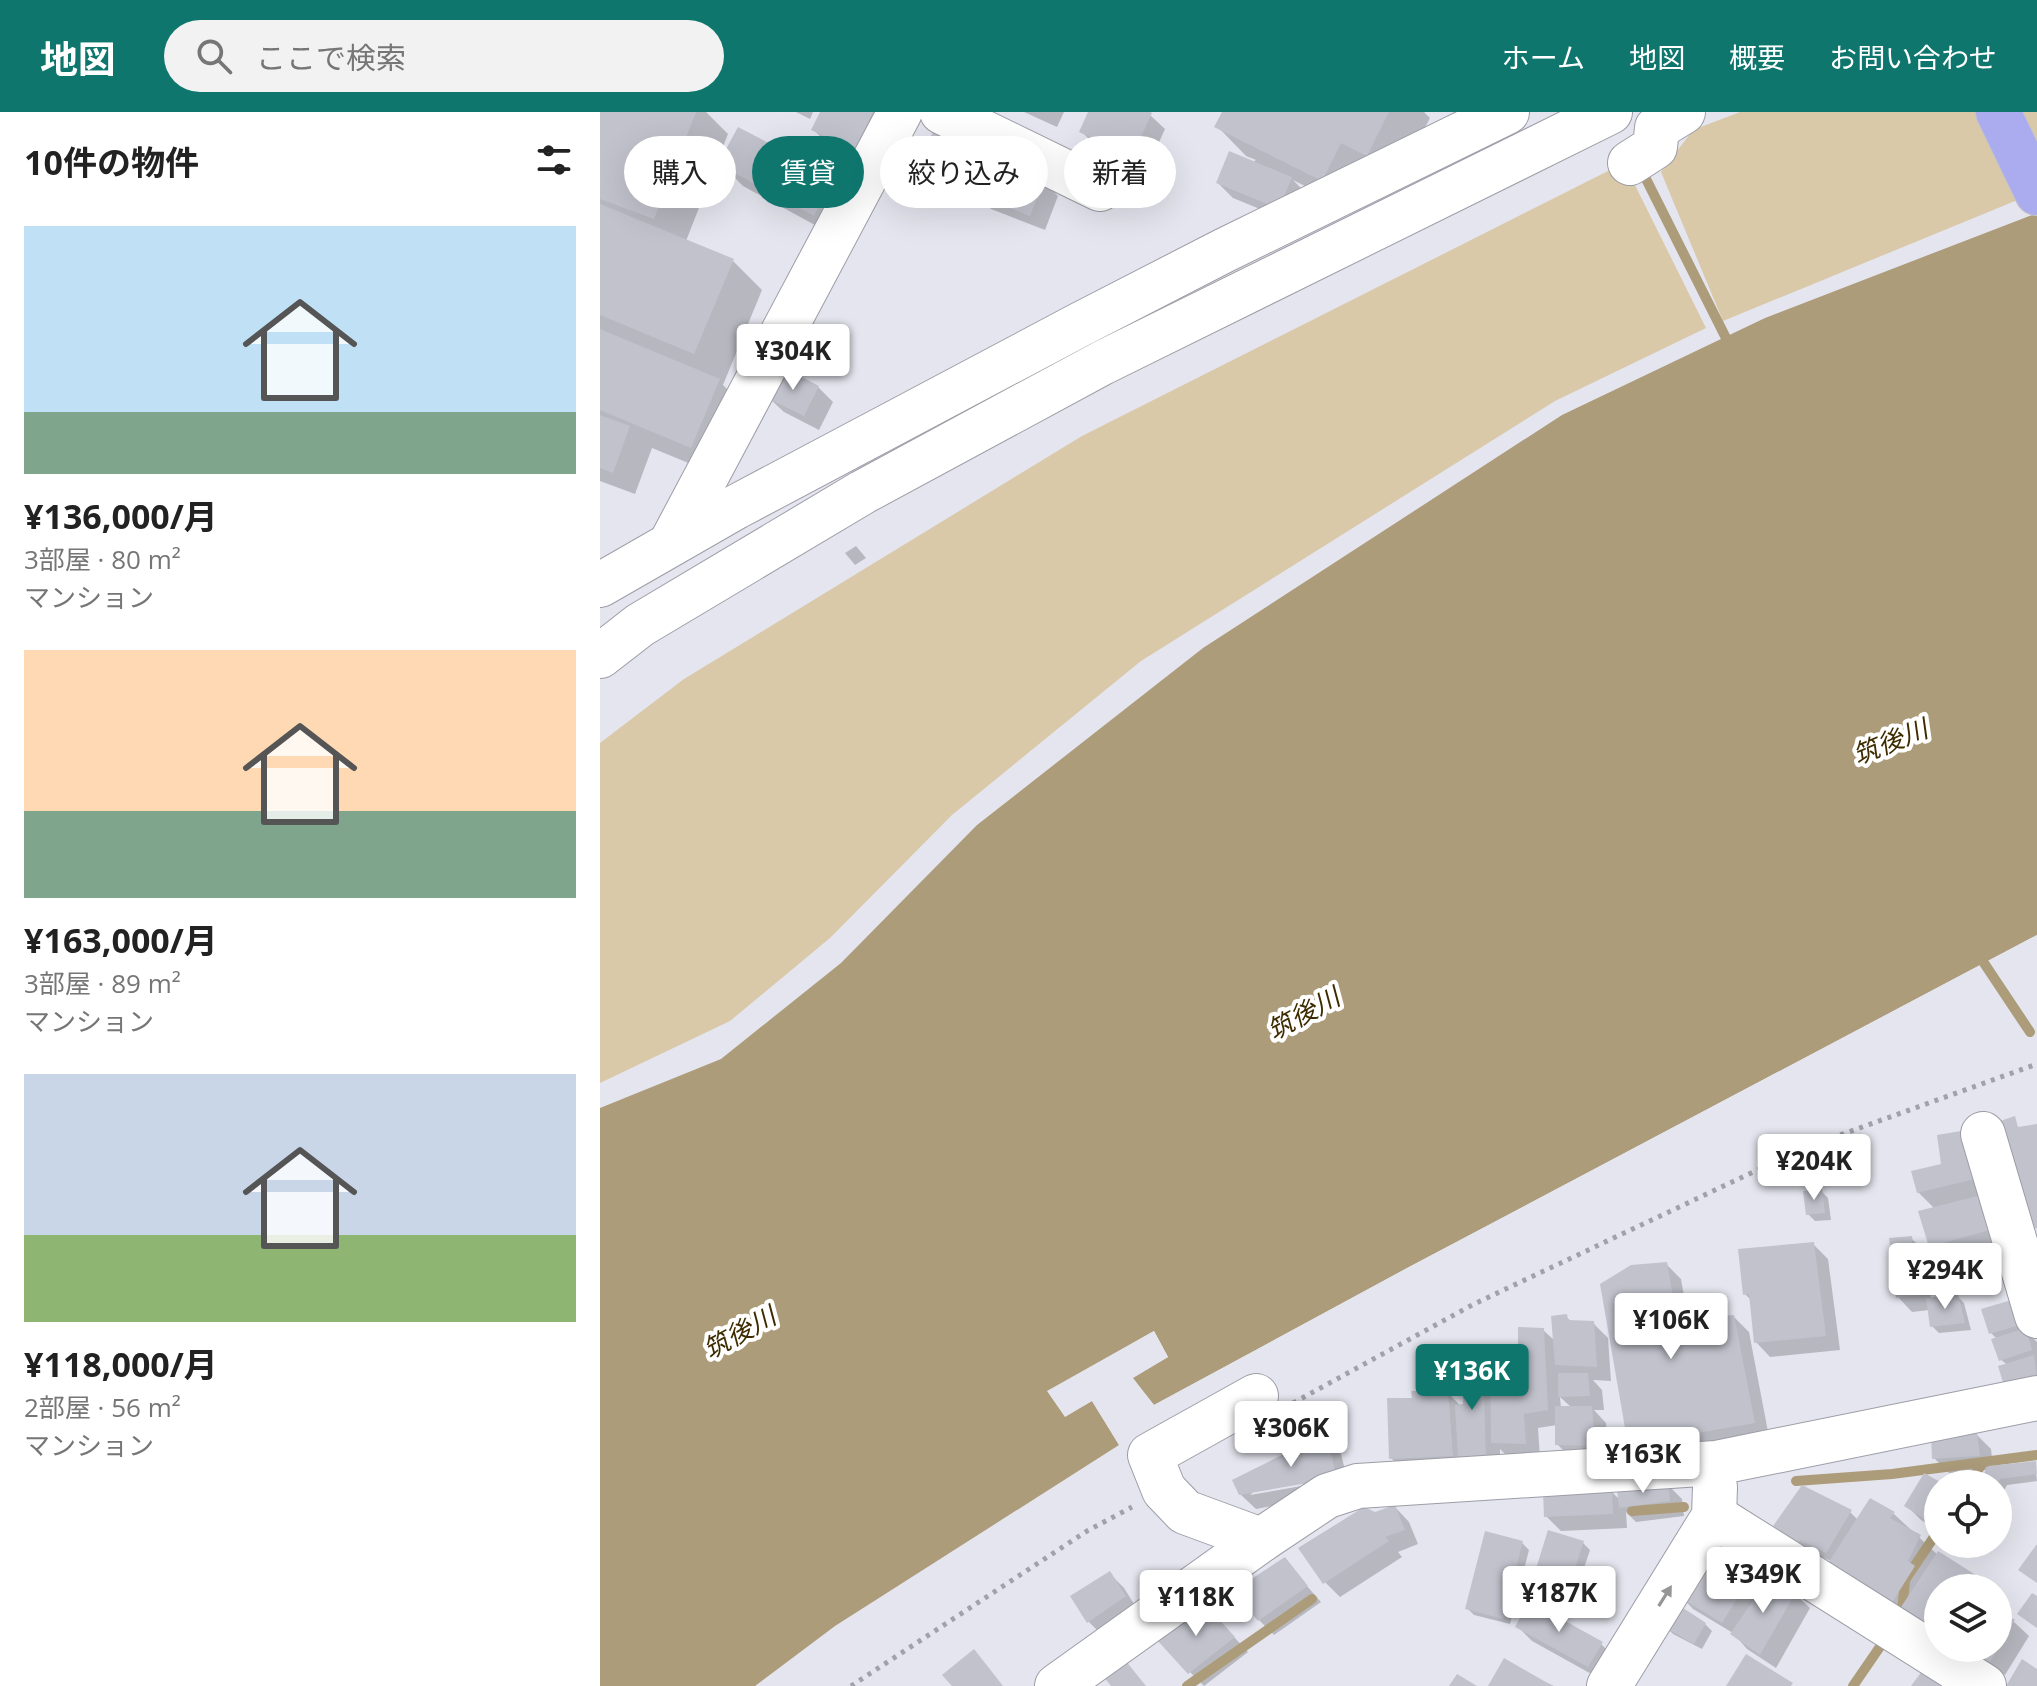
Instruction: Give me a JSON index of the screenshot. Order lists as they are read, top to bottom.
{
  "water": ["筑後川"],
  "page": {
    "header": "地図",
    "search": "ここで検索",
    "nav": [
      "ホーム",
      "地図",
      "概要",
      "お問い合わせ"
    ],
    "heading": "10件の物件",
    "chip": [
      "購入",
      "賃貸",
      "絞り込み",
      "新着"
    ],
    "list": [
      {
        "name": "¥136,000/月",
        "note": "3部屋 · 80 m² · マンション"
      },
      {
        "name": "¥163,000/月",
        "note": "3部屋 · 89 m² · マンション"
      },
      {
        "name": "¥118,000/月",
        "note": "2部屋 · 56 m² · マンション"
      }
    ],
    "price": [
      "¥304K",
      "¥204K",
      "¥294K",
      "¥106K",
      "¥136K",
      "¥306K",
      "¥163K",
      "¥349K",
      "¥187K",
      "¥118K"
    ]
  }
}
